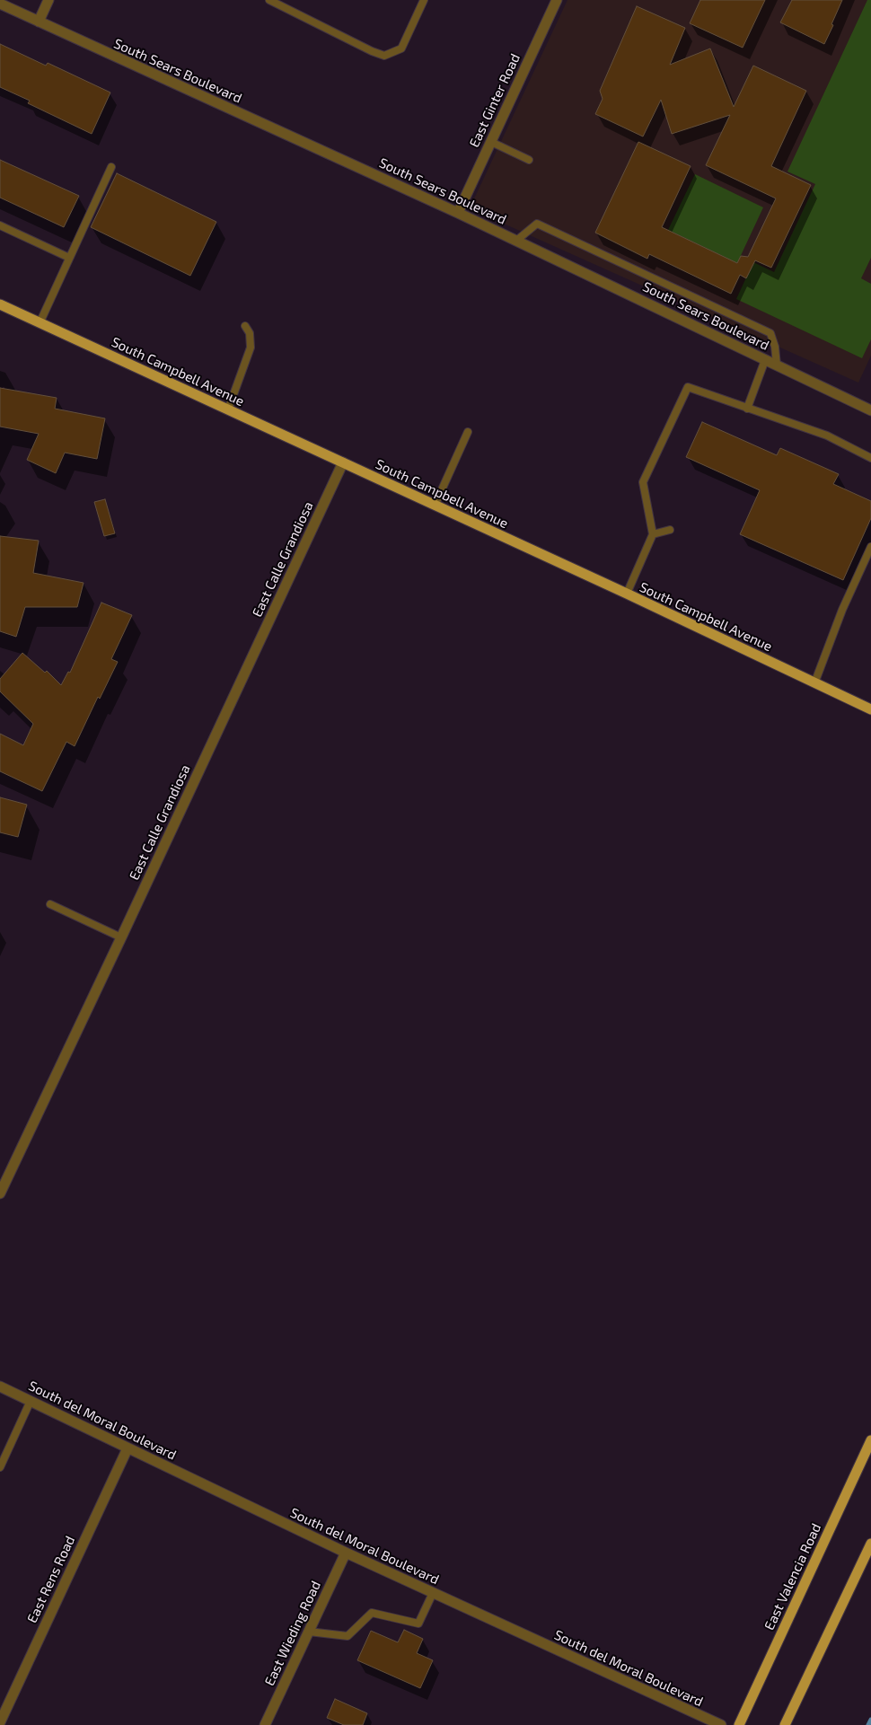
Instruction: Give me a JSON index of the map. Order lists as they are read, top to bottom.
{
  "streets": {
    "main road": ["South Campbell Avenue", "East Valencia Road"],
    "street": [
      "South Sears Boulevard",
      "East Ginter Road",
      "East Calle Grandiosa",
      "South del Moral Boulevard",
      "East Rens Road",
      "East Wieding Road"
    ]
  },
  "crossings": [
    ["South Sears Boulevard", "East Ginter Road"],
    ["South Campbell Avenue", "East Calle Grandiosa"],
    ["South del Moral Boulevard", "East Rens Road"],
    ["South del Moral Boulevard", "East Wieding Road"]
  ]
}
